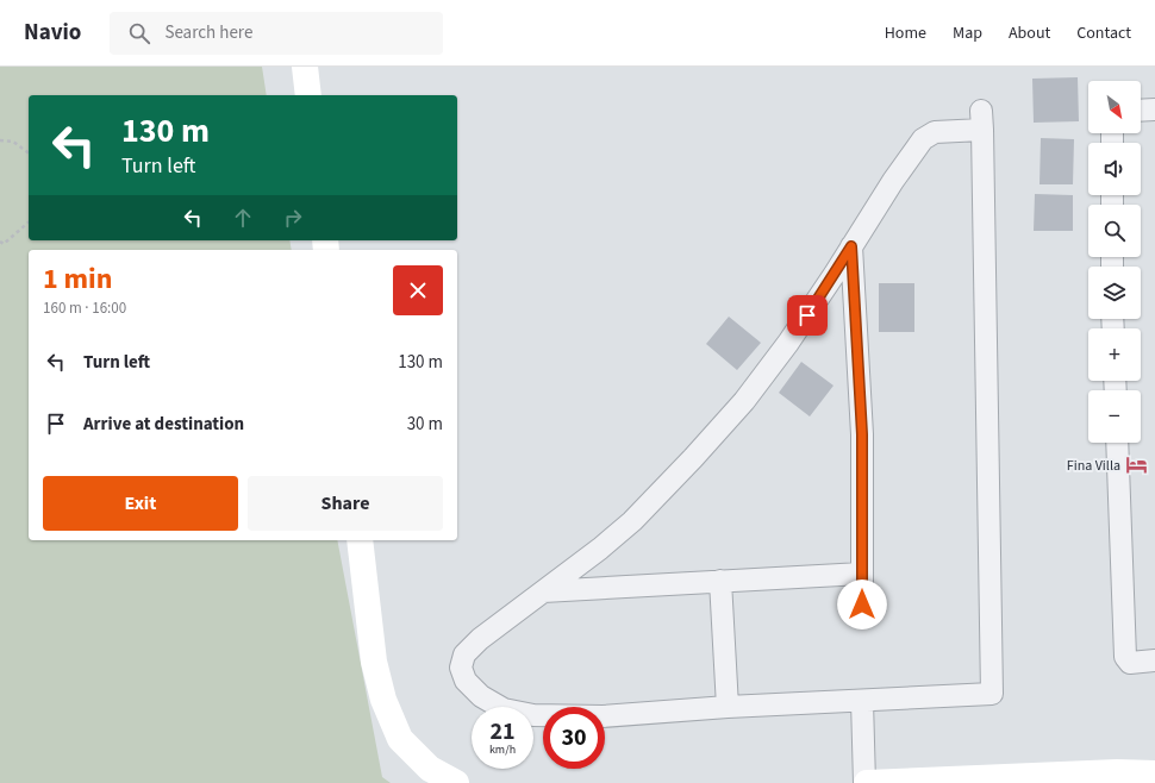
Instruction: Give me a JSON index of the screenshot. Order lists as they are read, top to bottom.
{
  "places": {
    "hotel": ["Fina Villa"]
  },
  "north": "bottom right",
  "page": {
    "header": "Navio",
    "search": "Search here",
    "nav": [
      "Home",
      "Map",
      "About",
      "Contact"
    ],
    "map_buttons": ["+", "−"],
    "turn": ["130 m", "Turn left"],
    "heading": ["1 min", "160 m · 16:00"],
    "list": [
      {
        "name": "Turn left",
        "value": "130 m"
      },
      {
        "name": "Arrive at destination",
        "value": "30 m"
      }
    ],
    "buttons": ["Exit", "Share"],
    "speed": "21 km/h",
    "limit": "30"
  }
}
